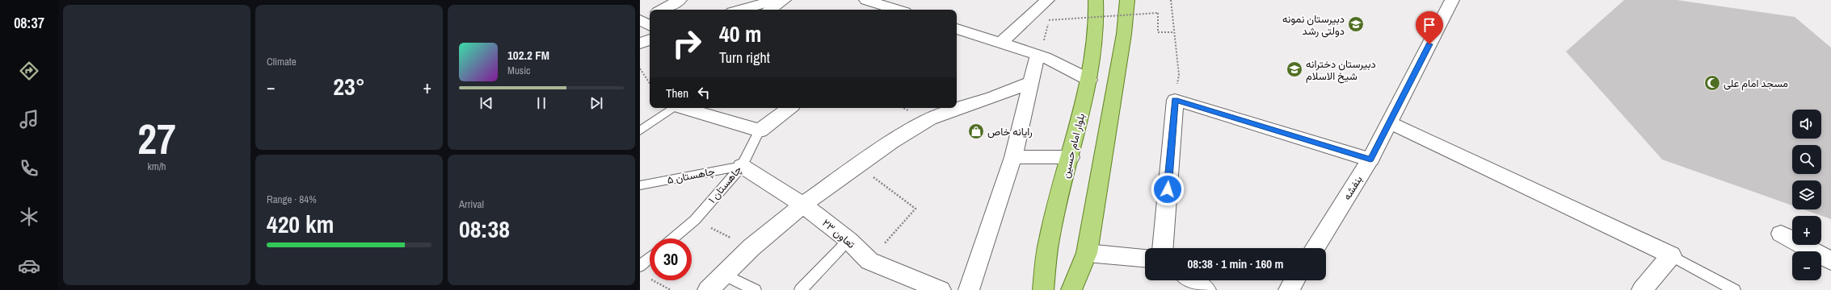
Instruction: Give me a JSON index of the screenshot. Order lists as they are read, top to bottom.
{
  "streets": {
    "main road": ["بلوار امام حسین"],
    "street": ["چاهستان ۱", "بنفشه", "تعاون ۲۳"],
    "lane": ["چاهستان ۵"]
  },
  "crossings": [
    ["چاهستان ۵", "چاهستان ۱"],
    ["چاهستان ۵", "تعاون ۲۳"],
    ["چاهستان ۱", "تعاون ۲۳"]
  ],
  "places": {
    "school or university": ["دبیرستان نمونه دولتی رشد", "دبیرستان دخترانه شیخ الاسلام"],
    "mosque": ["مسجد امام علی"],
    "shop": ["رایانه خاص"]
  },
  "page": {
    "tabs": "08:37",
    "tile": [
      ["27", "km/h"],
      "Climate",
      ["Range · 84%", "420 km"],
      ["Arrival", "08:38"]
    ],
    "turn": ["40 m", "Turn right"],
    "song": ["102.2 FM", "Music"],
    "heat": ["−", "23°", "+"],
    "then": "Then",
    "map_buttons": ["+", "−"],
    "limit": "30",
    "trip": "08:38 · 1 min · 160 m"
  }
}
